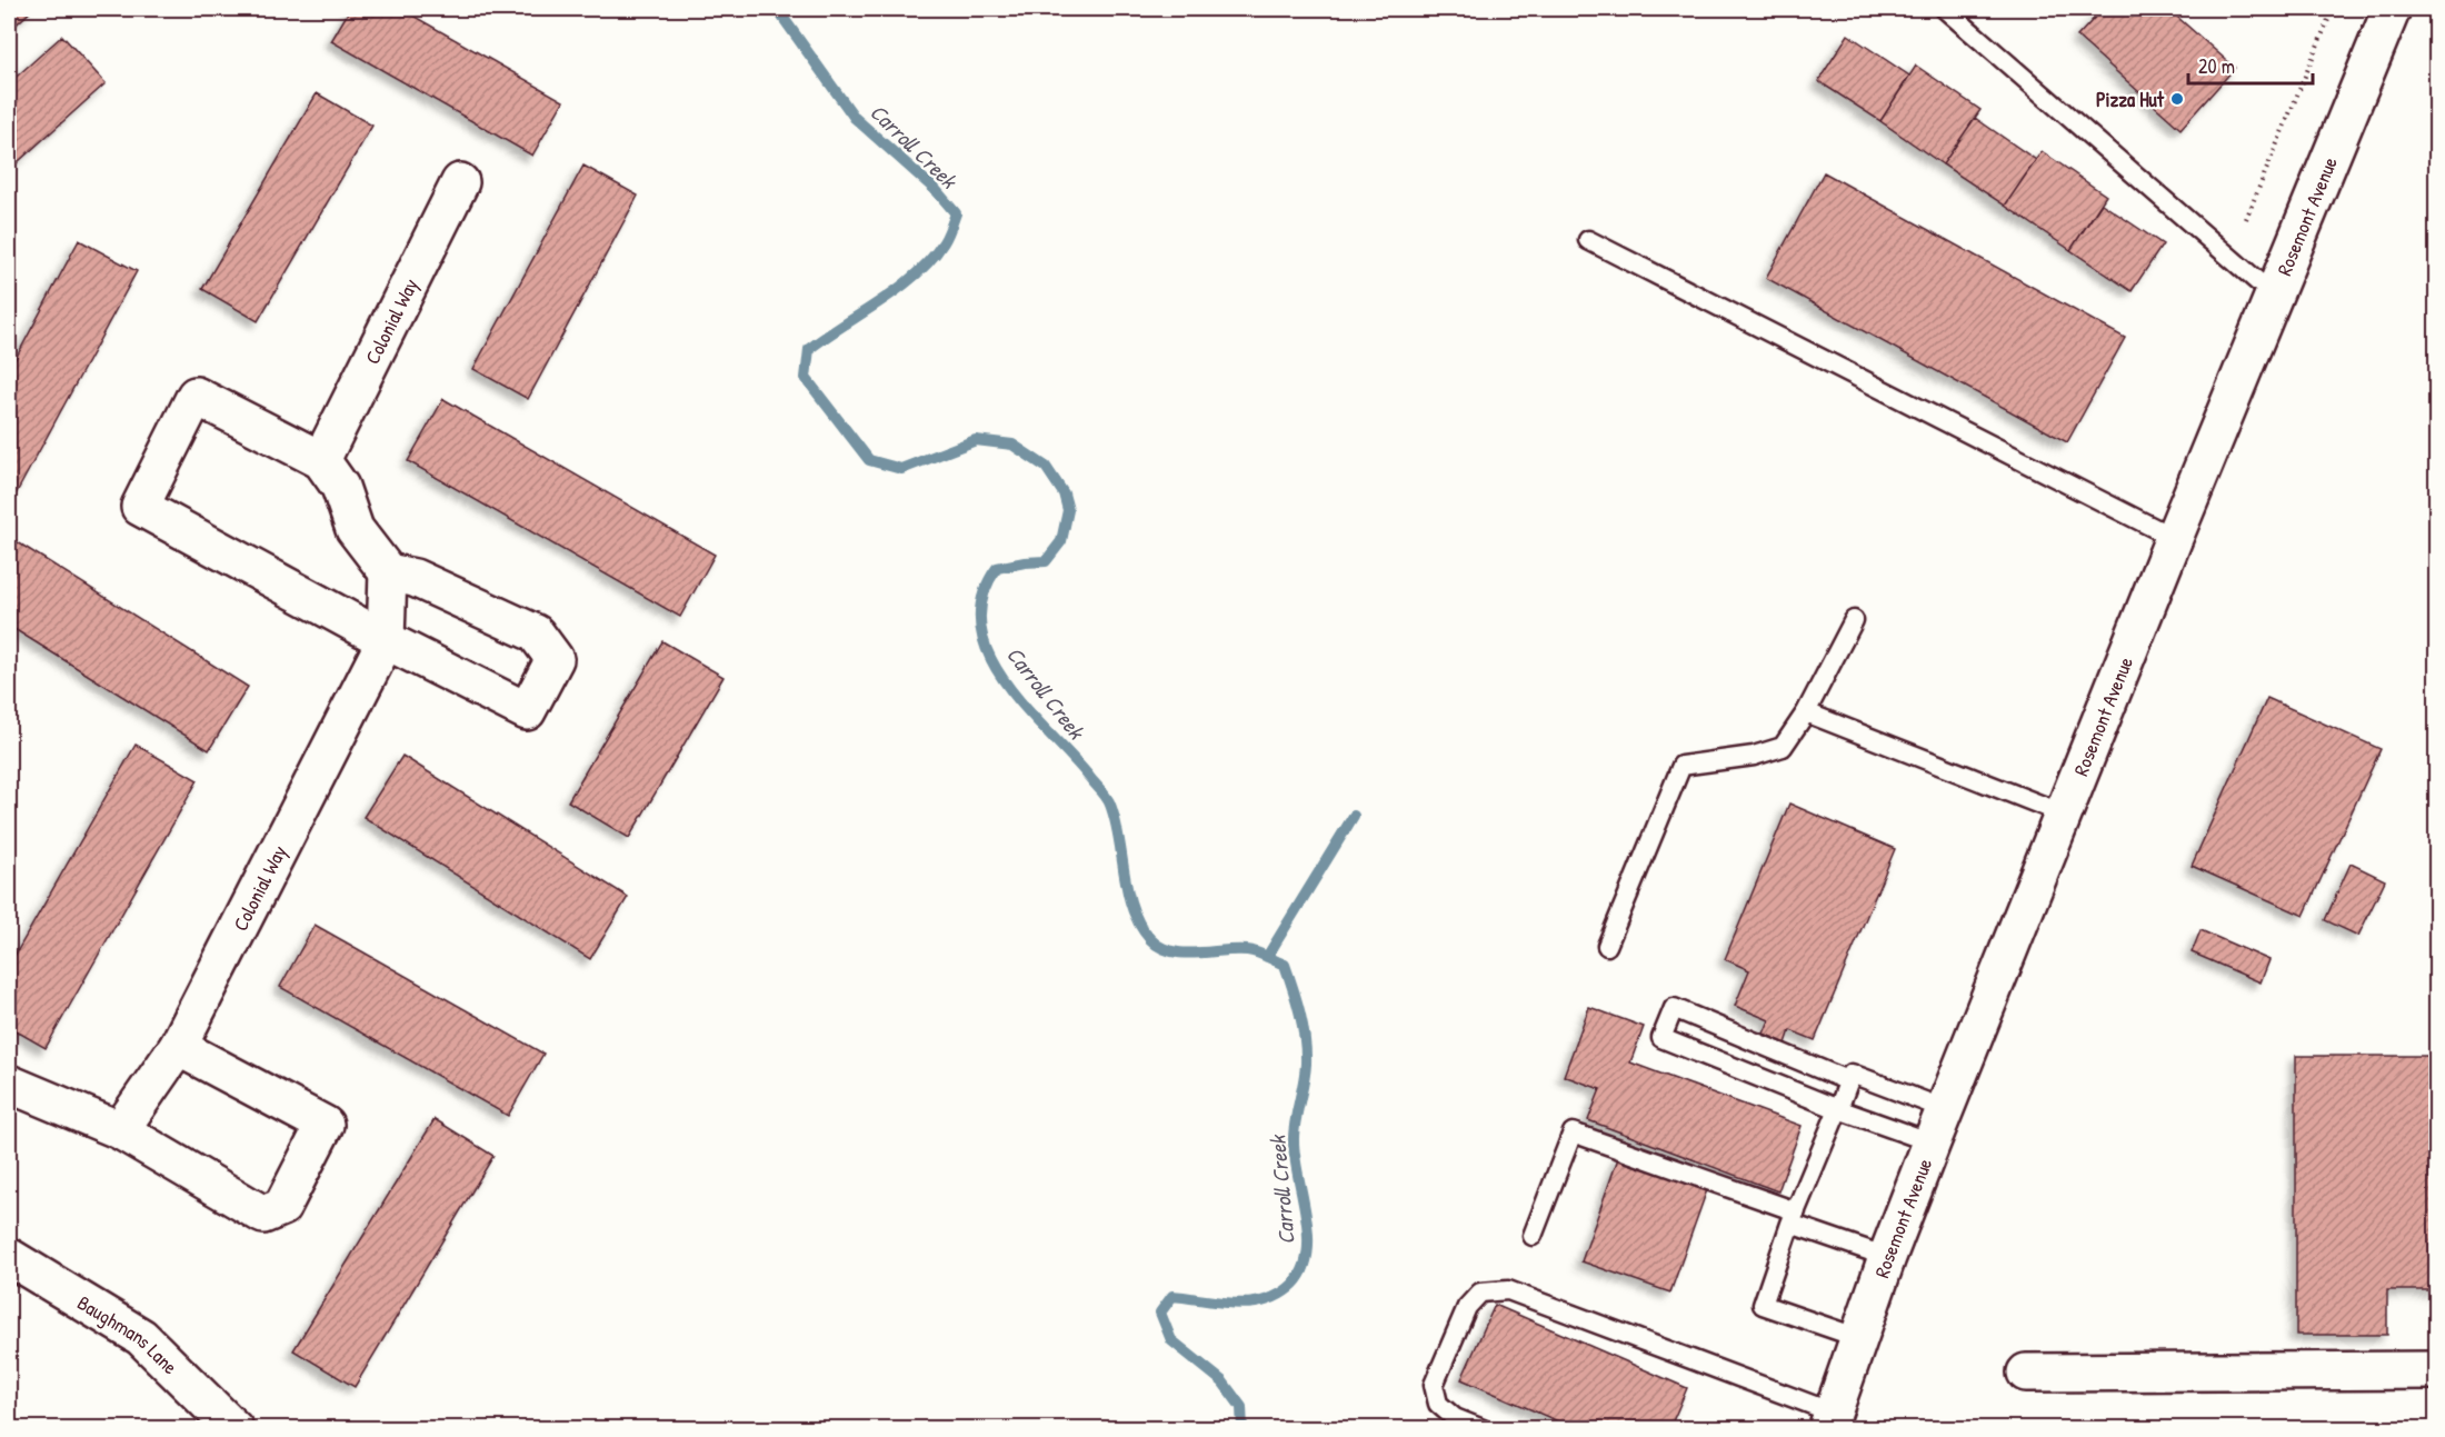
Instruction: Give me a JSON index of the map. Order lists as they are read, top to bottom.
{
  "streets": {
    "street": ["Rosemont Avenue", "Colonial Way", "Baughmans Lane"]
  },
  "water": ["Carroll Creek"],
  "places": ["Pizza Hut"],
  "scale_bar": "20 m"
}
